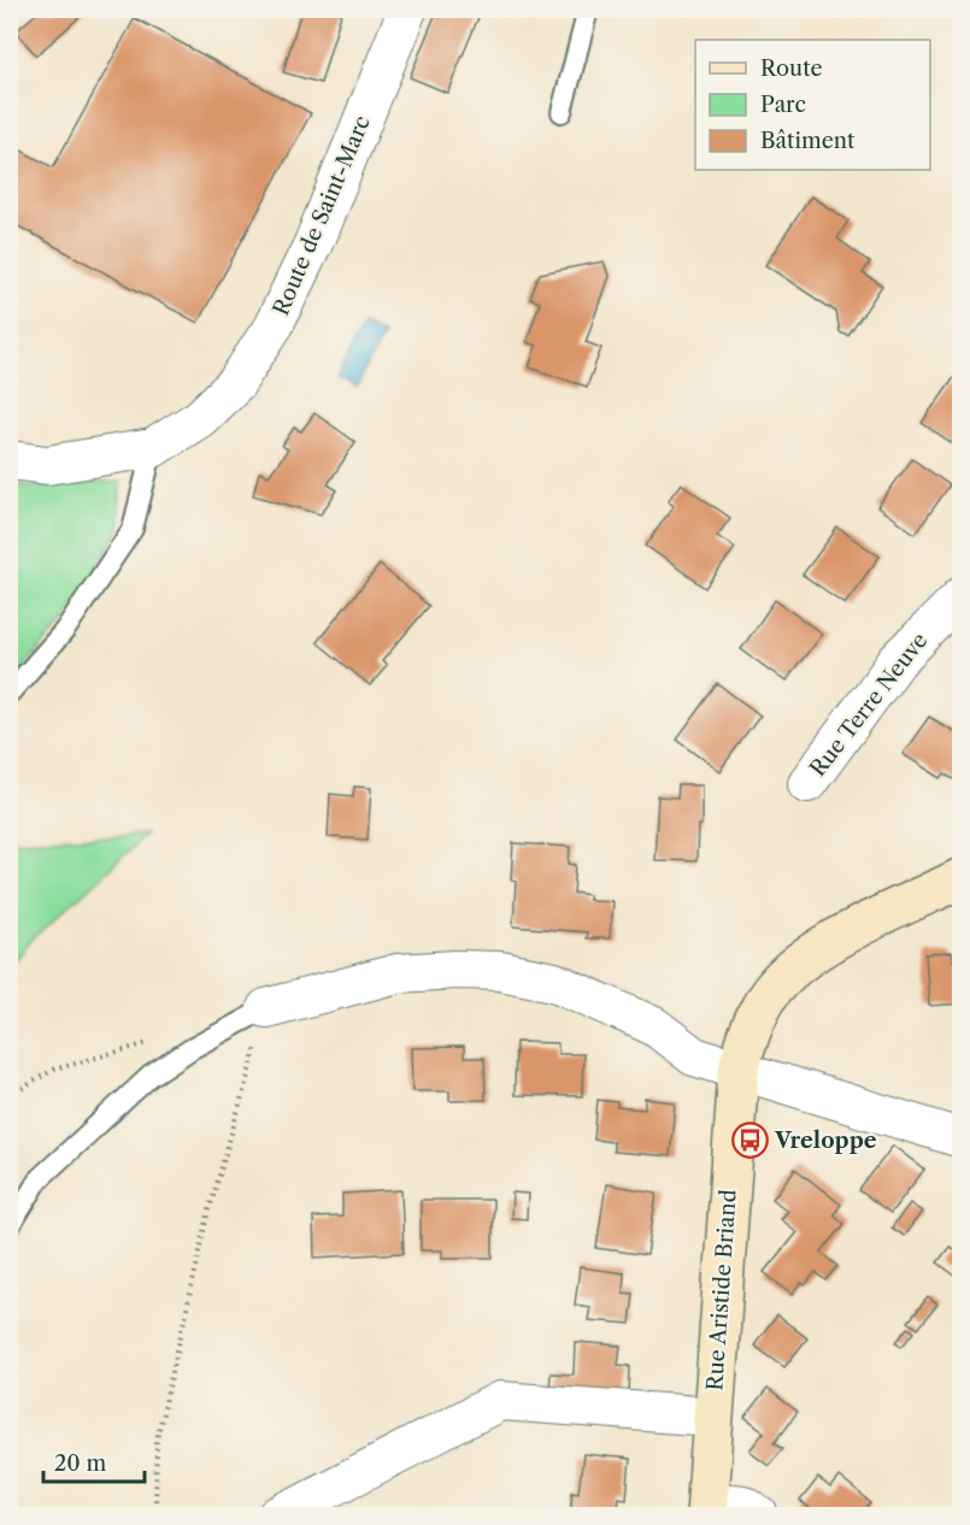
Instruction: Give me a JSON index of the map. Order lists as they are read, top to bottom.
{
  "streets": {
    "street": ["Route de Saint-Marc", "Rue Terre Neuve", "Rue Aristide Briand"]
  },
  "places": {
    "bus stop": ["Vreloppe"]
  },
  "legend": ["Route", "Parc", "Bâtiment"],
  "scale_bar": "20 m"
}
